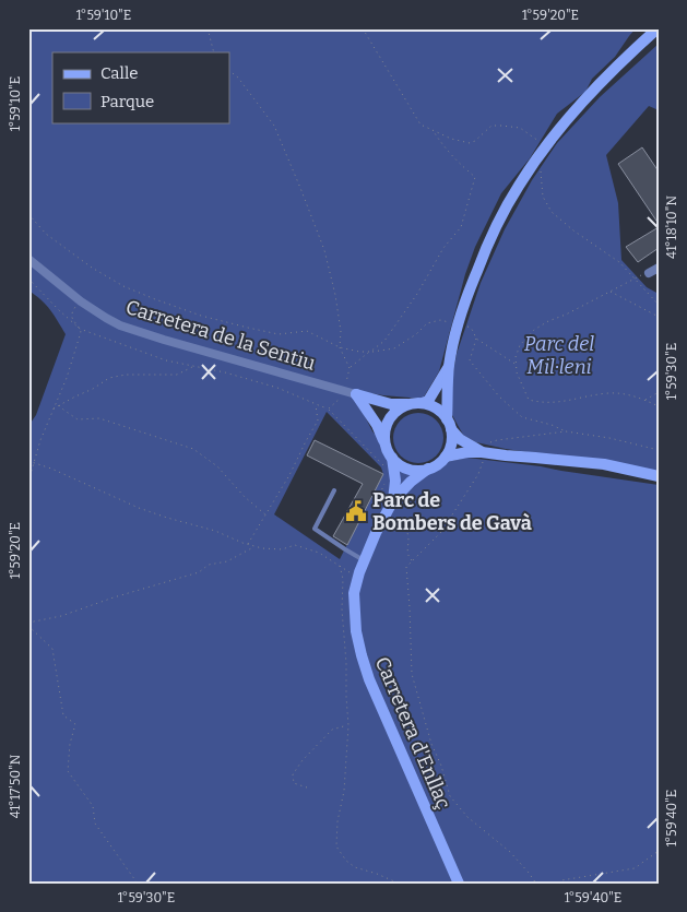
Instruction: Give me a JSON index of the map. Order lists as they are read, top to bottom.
{
  "streets": {
    "street": ["Carretera de la Sentiu", "Carretera d'Enllaç"]
  },
  "crossings": [
    ["Carretera de la Sentiu", "Carretera d'Enllaç"]
  ],
  "parks": ["Parc del Mil·leni"],
  "places": {
    "public building": ["Parc de Bombers de Gavà"]
  },
  "legend": ["Calle", "Parque"],
  "coordinates": [
    "1°59'10\"E",
    "1°59'20\"E",
    "41°18'10\"N",
    "1°59'30\"E",
    "41°17'50\"N",
    "1°59'40\"E"
  ]
}
